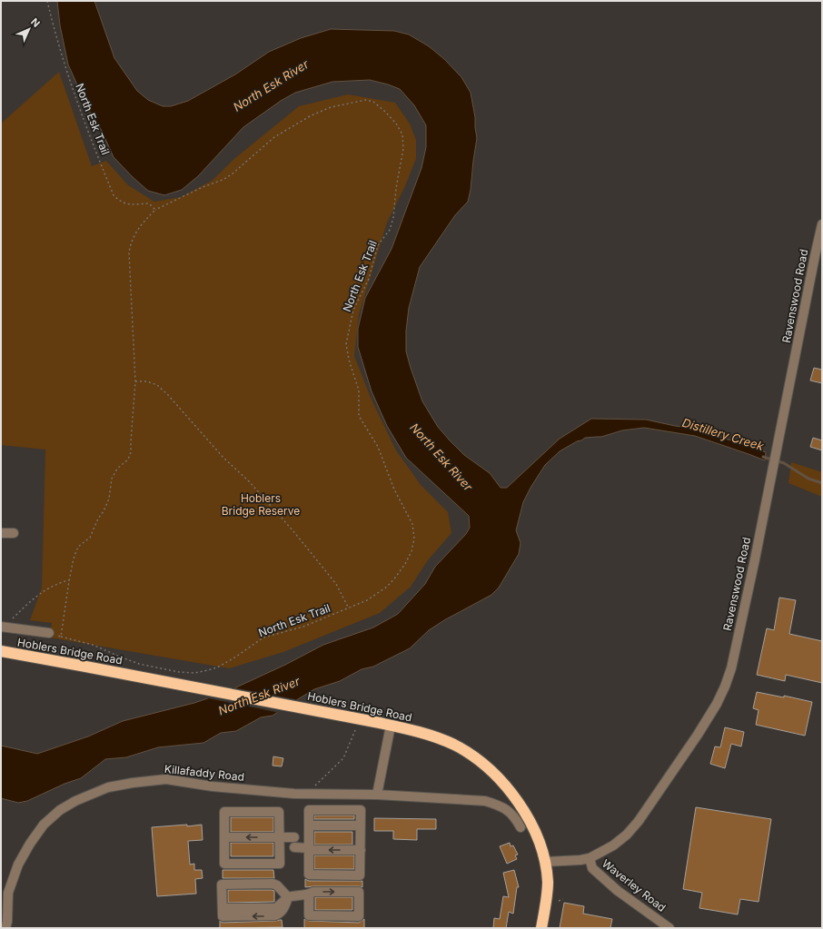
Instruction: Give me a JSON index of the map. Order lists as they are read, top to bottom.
{
  "streets": {
    "highway": ["Hoblers Bridge Road"],
    "street": ["Ravenswood Road", "Killafaddy Road", "Waverley Road"],
    "path": ["North Esk Trail"]
  },
  "crossings": [
    ["Ravenswood Road", "Hoblers Bridge Road"],
    ["Ravenswood Road", "Waverley Road"]
  ],
  "water": ["North Esk River", "Distillery Creek"],
  "parks": ["Hoblers Bridge Reserve"],
  "north": "top right"
}
